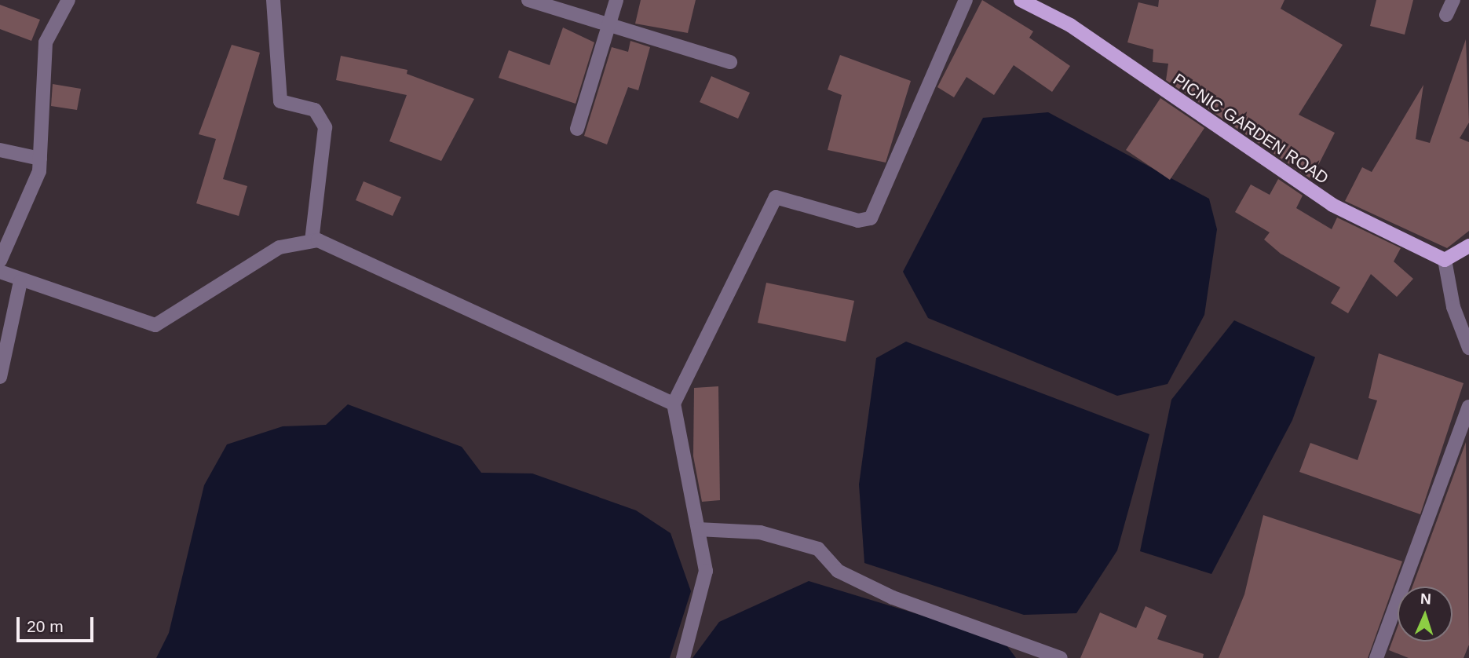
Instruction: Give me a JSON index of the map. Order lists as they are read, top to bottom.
{
  "streets": {
    "main road": ["PICNIC GARDEN ROAD"]
  },
  "scale_bar": "20 m",
  "north": "top"
}
